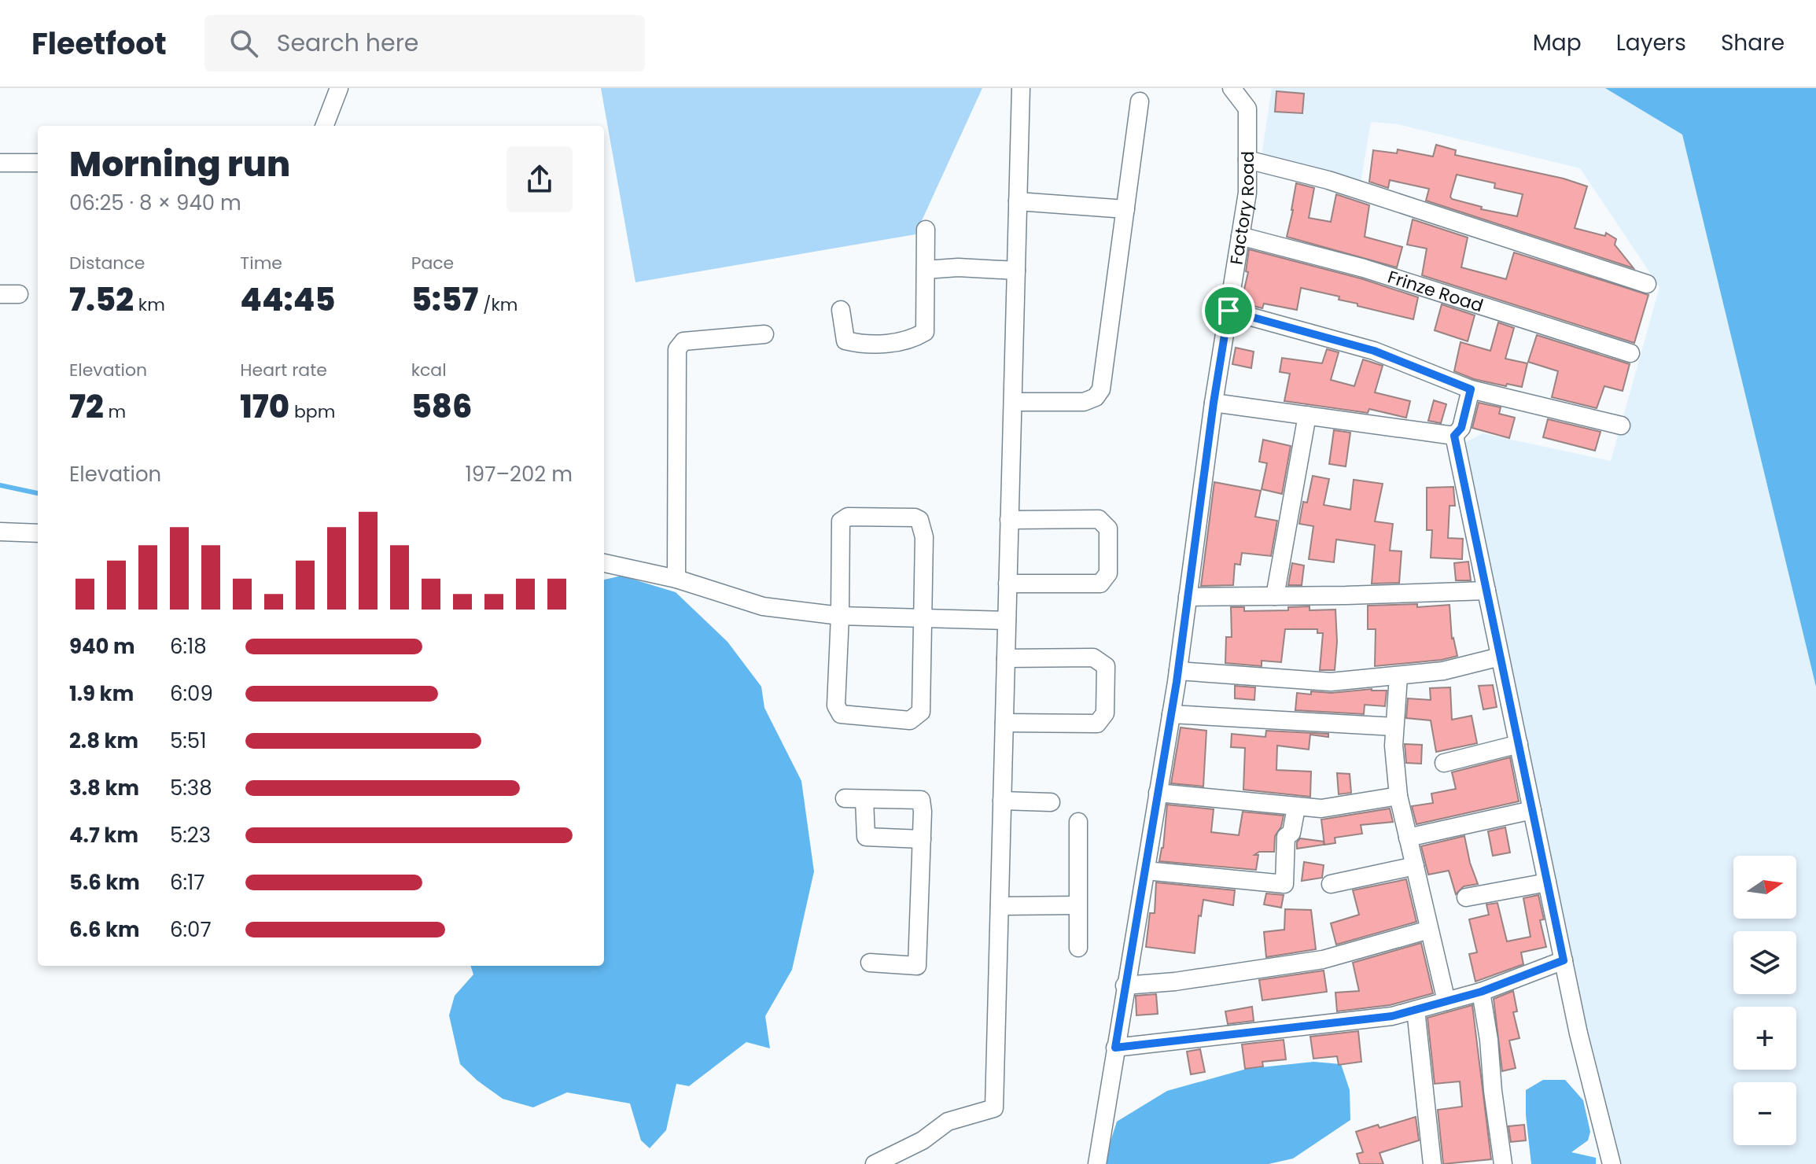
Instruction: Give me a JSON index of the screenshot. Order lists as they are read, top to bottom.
{
  "streets": {
    "street": ["Factory Road", "Frinze Road"]
  },
  "crossings": [
    ["Factory Road", "Frinze Road"]
  ],
  "north": "right",
  "page": {
    "header": "Fleetfoot",
    "search": "Search here",
    "nav": ["Map", "Layers", "Share"],
    "heading": ["Morning run", "06:25 · 8 × 940 m"],
    "stats": [
      ["Distance", "7.52 km"],
      ["Time", "44:45"],
      ["Pace", "5:57 /km"],
      ["Elevation", "72 m"],
      ["Heart rate", "170 bpm"],
      ["kcal", "586"]
    ],
    "chart": ["Elevation", "197–202 m"],
    "list": [
      {
        "name": "940 m",
        "note": "6:18"
      },
      {
        "name": "1.9 km",
        "note": "6:09"
      },
      {
        "name": "2.8 km",
        "note": "5:51"
      },
      {
        "name": "3.8 km",
        "note": "5:38"
      },
      {
        "name": "4.7 km",
        "note": "5:23"
      },
      {
        "name": "5.6 km",
        "note": "6:17"
      },
      {
        "name": "6.6 km",
        "note": "6:07"
      }
    ],
    "map_buttons": ["+", "−"]
  }
}
